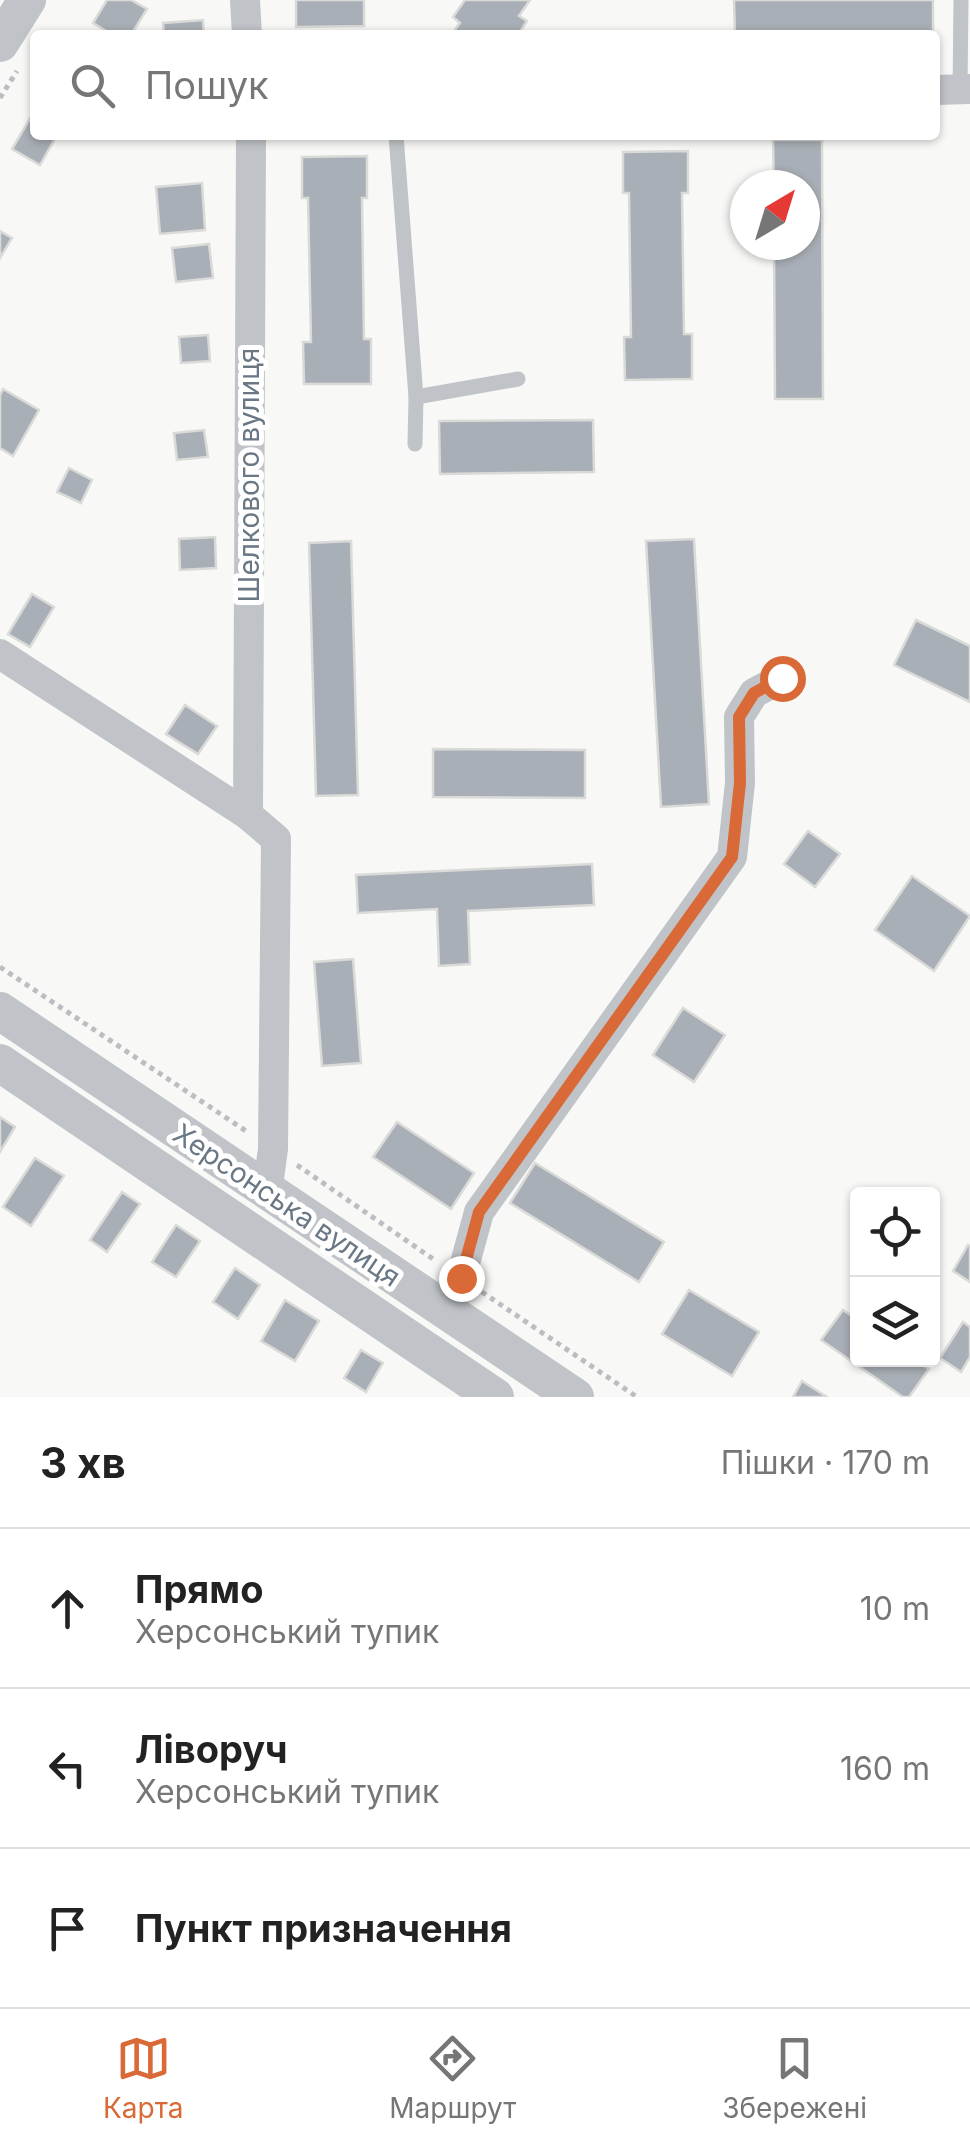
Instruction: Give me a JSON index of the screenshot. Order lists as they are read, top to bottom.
{
  "streets": {
    "street": ["Шелкового вулиця", "Херсонська вулиця"]
  },
  "north": "top right",
  "page": {
    "search": "Пошук",
    "heading": ["3 хв", "Пішки · 170 m"],
    "list": [
      ["Прямо", "Херсонський тупик", "10 m"],
      ["Ліворуч", "Херсонський тупик", "160 m"],
      "Пункт призначення"
    ],
    "nav": ["Карта", "Маршрут", "Збережені"]
  }
}
